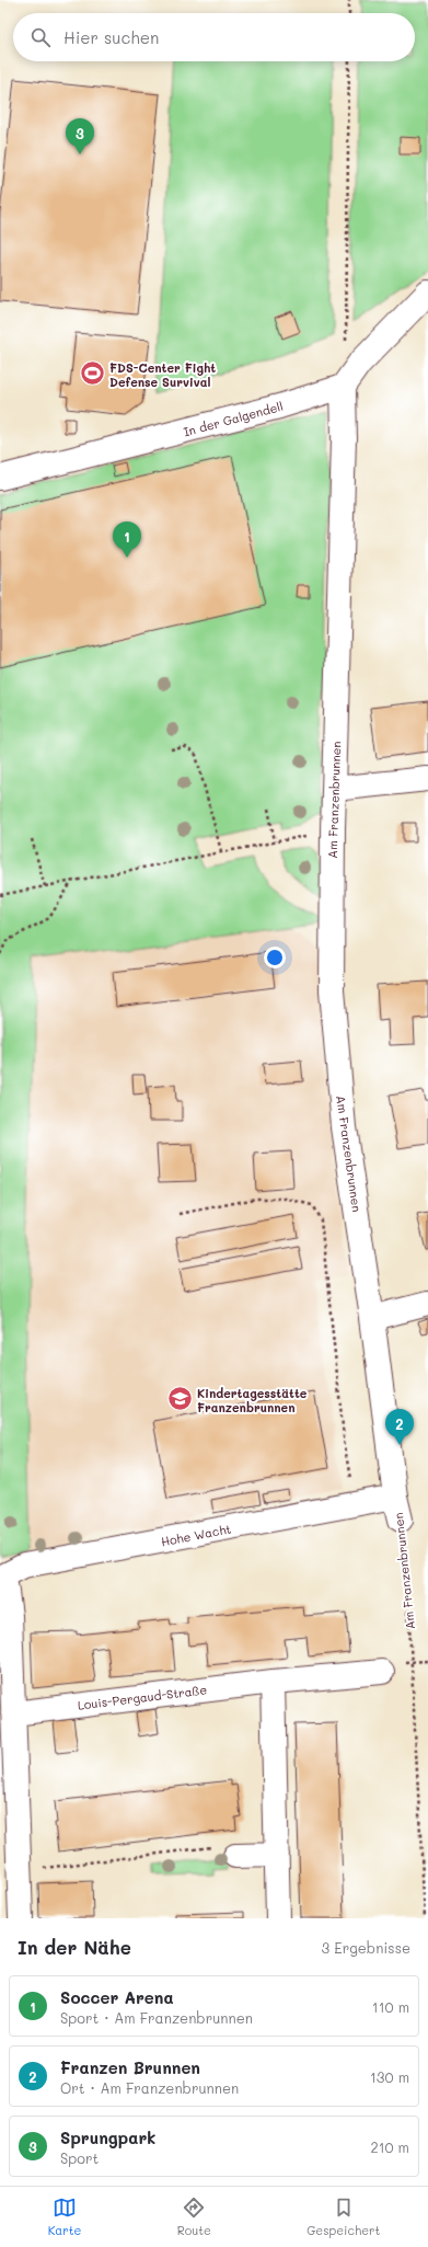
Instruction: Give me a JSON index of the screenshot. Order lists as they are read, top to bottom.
{
  "streets": {
    "street": [
      "In der Galgendell",
      "Am Franzenbrunnen",
      "Hohe Wacht",
      "Louis-Pergaud-Straße"
    ]
  },
  "crossings": [
    ["In der Galgendell", "Am Franzenbrunnen"],
    ["Am Franzenbrunnen", "Hohe Wacht"]
  ],
  "places": {
    "sports": ["FDS-Center Fight Defense Survival"],
    "school or university": ["Kindertagesstätte Franzenbrunnen"]
  },
  "page": {
    "search": "Hier suchen",
    "pins": ["3", "1", "2"],
    "heading": ["In der Nähe", "3 Ergebnisse"],
    "list": [
      {
        "mark": "1",
        "name": "Soccer Arena",
        "note": "Sport · Am Franzenbrunnen",
        "value": "110 m"
      },
      {
        "mark": "2",
        "name": "Franzen Brunnen",
        "note": "Ort · Am Franzenbrunnen",
        "value": "130 m"
      },
      {
        "mark": "3",
        "name": "Sprungpark",
        "note": "Sport",
        "value": "210 m"
      }
    ],
    "nav": ["Karte", "Route", "Gespeichert"]
  }
}
